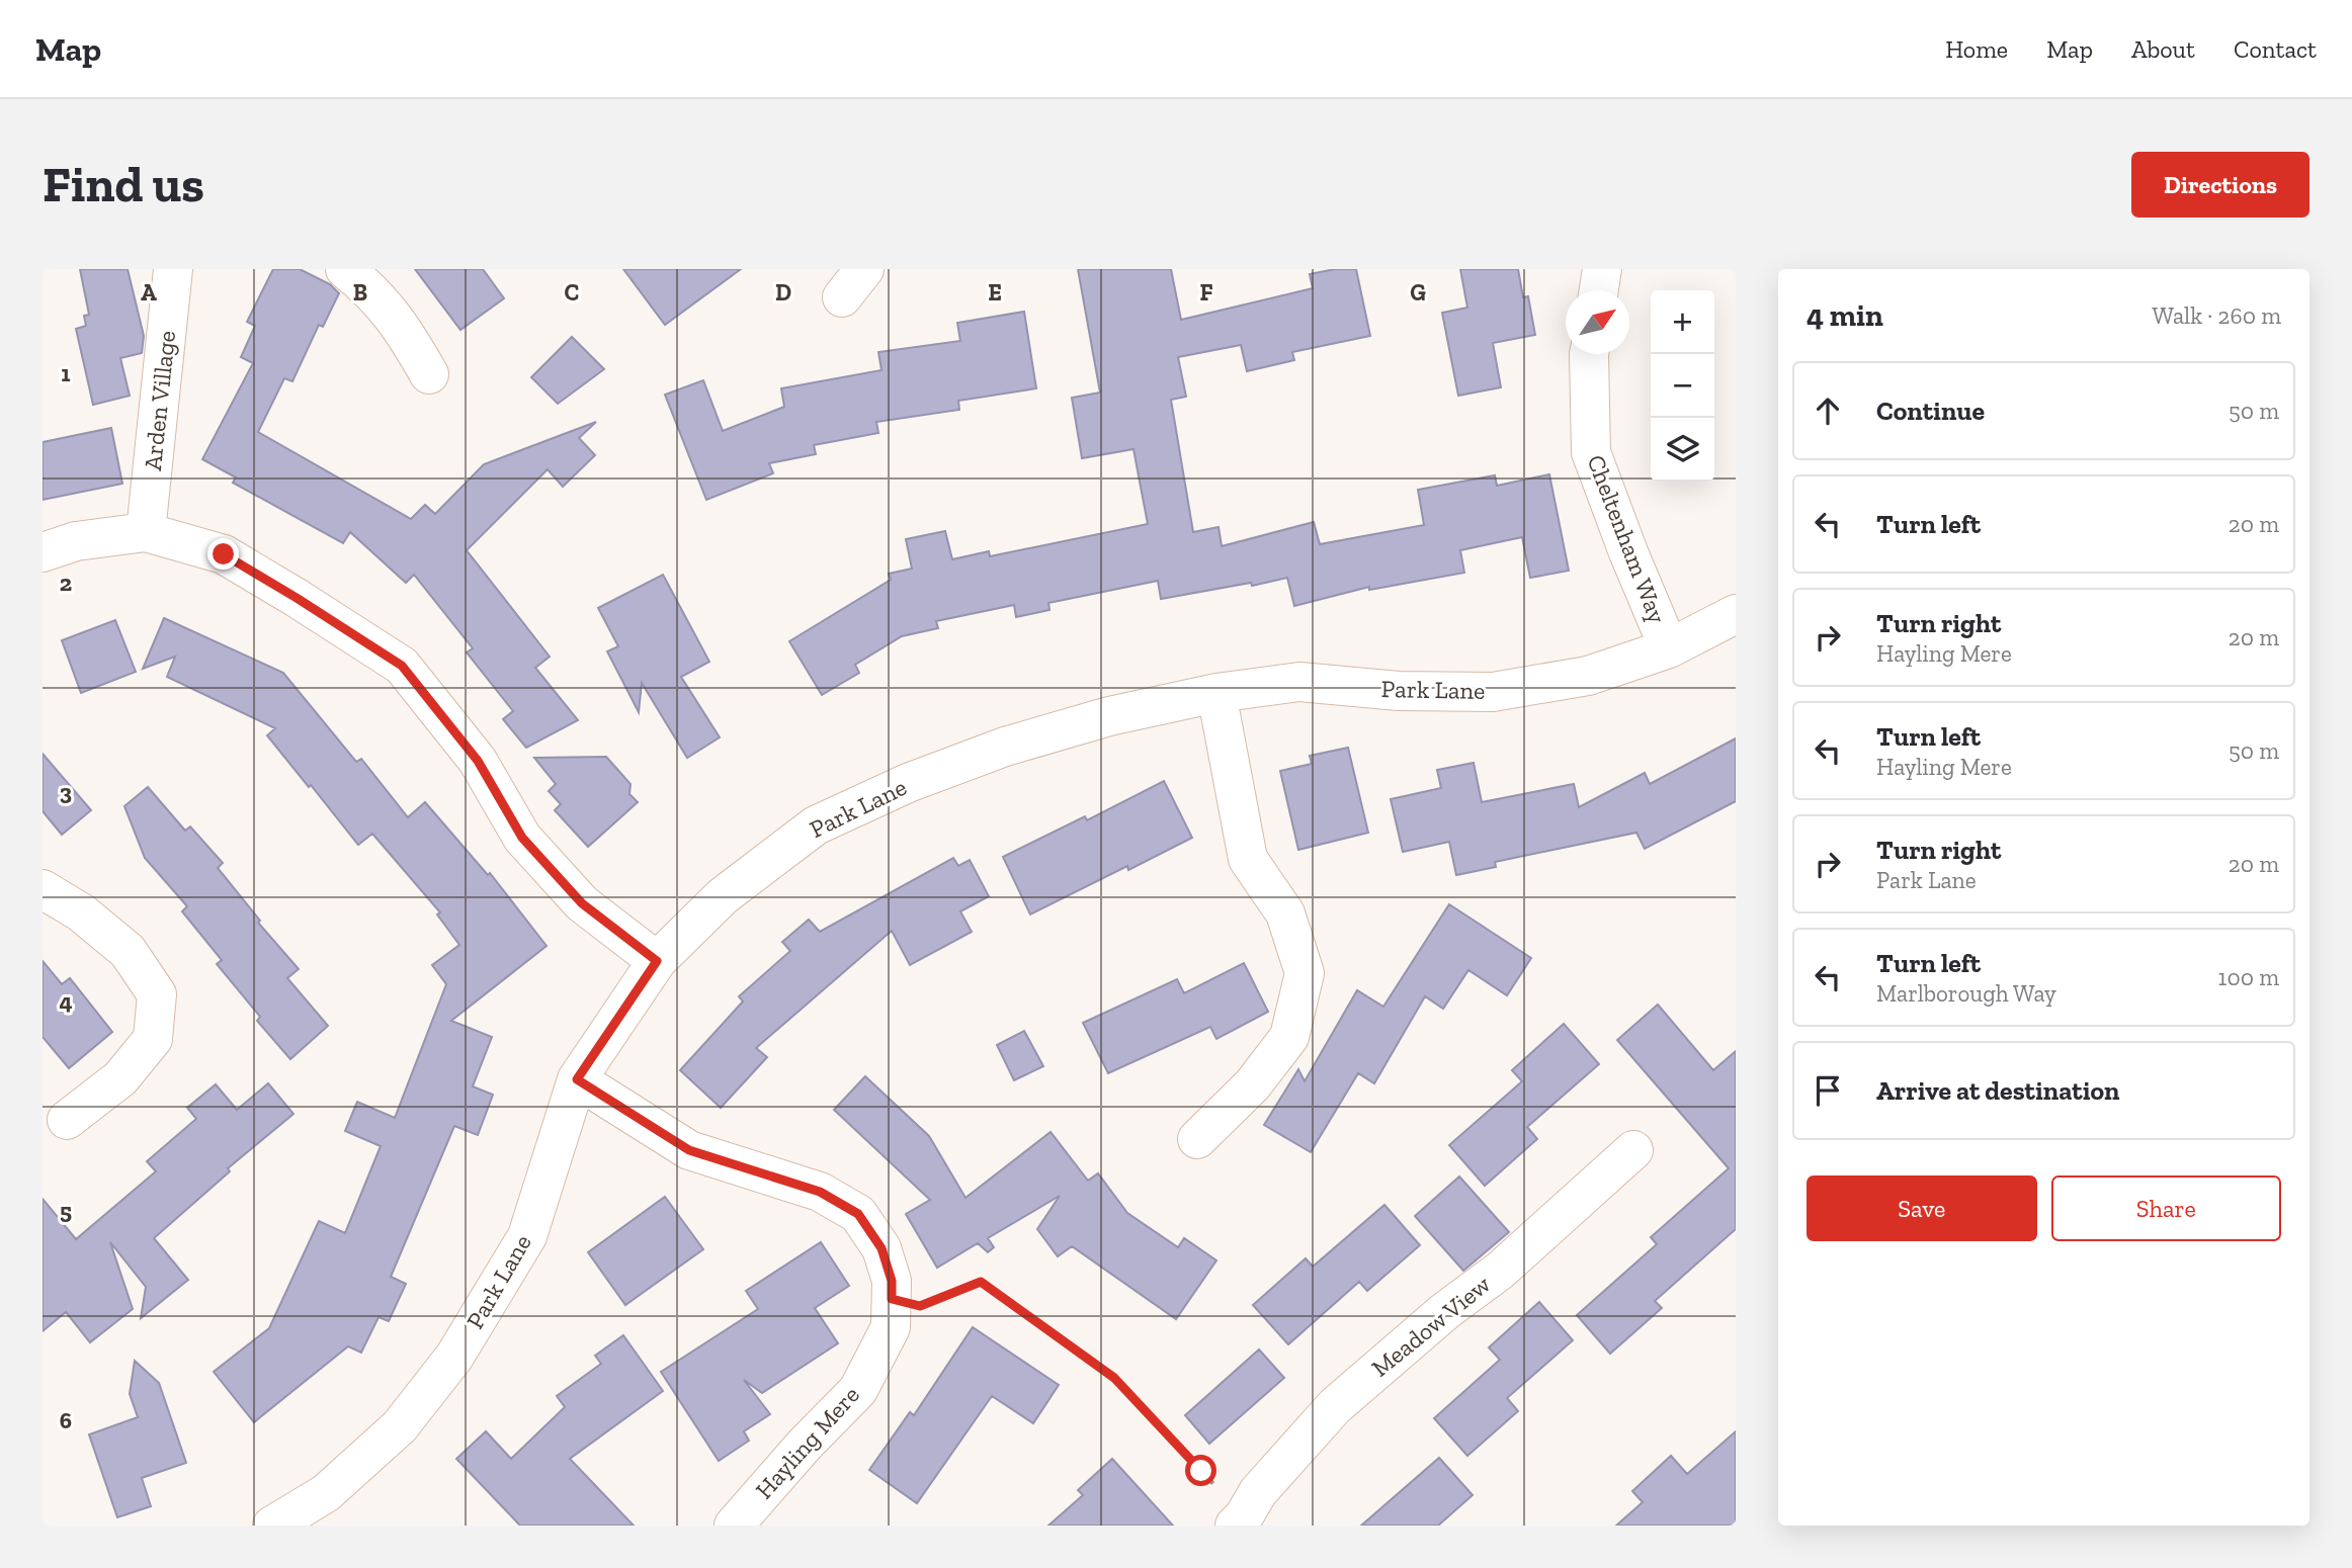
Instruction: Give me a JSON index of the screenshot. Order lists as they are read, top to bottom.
{
  "streets": {
    "street": [
      "Arden Village",
      "Cheltenham Way",
      "Park Lane",
      "Meadow View",
      "Hayling Mere"
    ]
  },
  "crossings": [
    ["Cheltenham Way", "Park Lane"],
    ["Park Lane", "Hayling Mere"]
  ],
  "north": "top right",
  "page": {
    "header": "Map",
    "nav": [
      "Home",
      "Map",
      "About",
      "Contact"
    ],
    "buttons": [
      "Directions",
      ["Save", "Share"]
    ],
    "title": "Find us",
    "heading": ["4 min", "Walk · 260 m"],
    "map_buttons": ["+", "−"],
    "list": [
      ["Continue", "50 m"],
      ["Turn left", "20 m"],
      ["Turn right", "Hayling Mere", "20 m"],
      ["Turn left", "Hayling Mere", "50 m"],
      ["Turn right", "Park Lane", "20 m"],
      ["Turn left", "Marlborough Way", "100 m"],
      "Arrive at destination"
    ]
  },
  "grid": {
    "columns": [
      "A",
      "B",
      "C",
      "D",
      "E",
      "F",
      "G"
    ],
    "rows": [
      "1",
      "2",
      "3",
      "4",
      "5",
      "6"
    ]
  }
}
